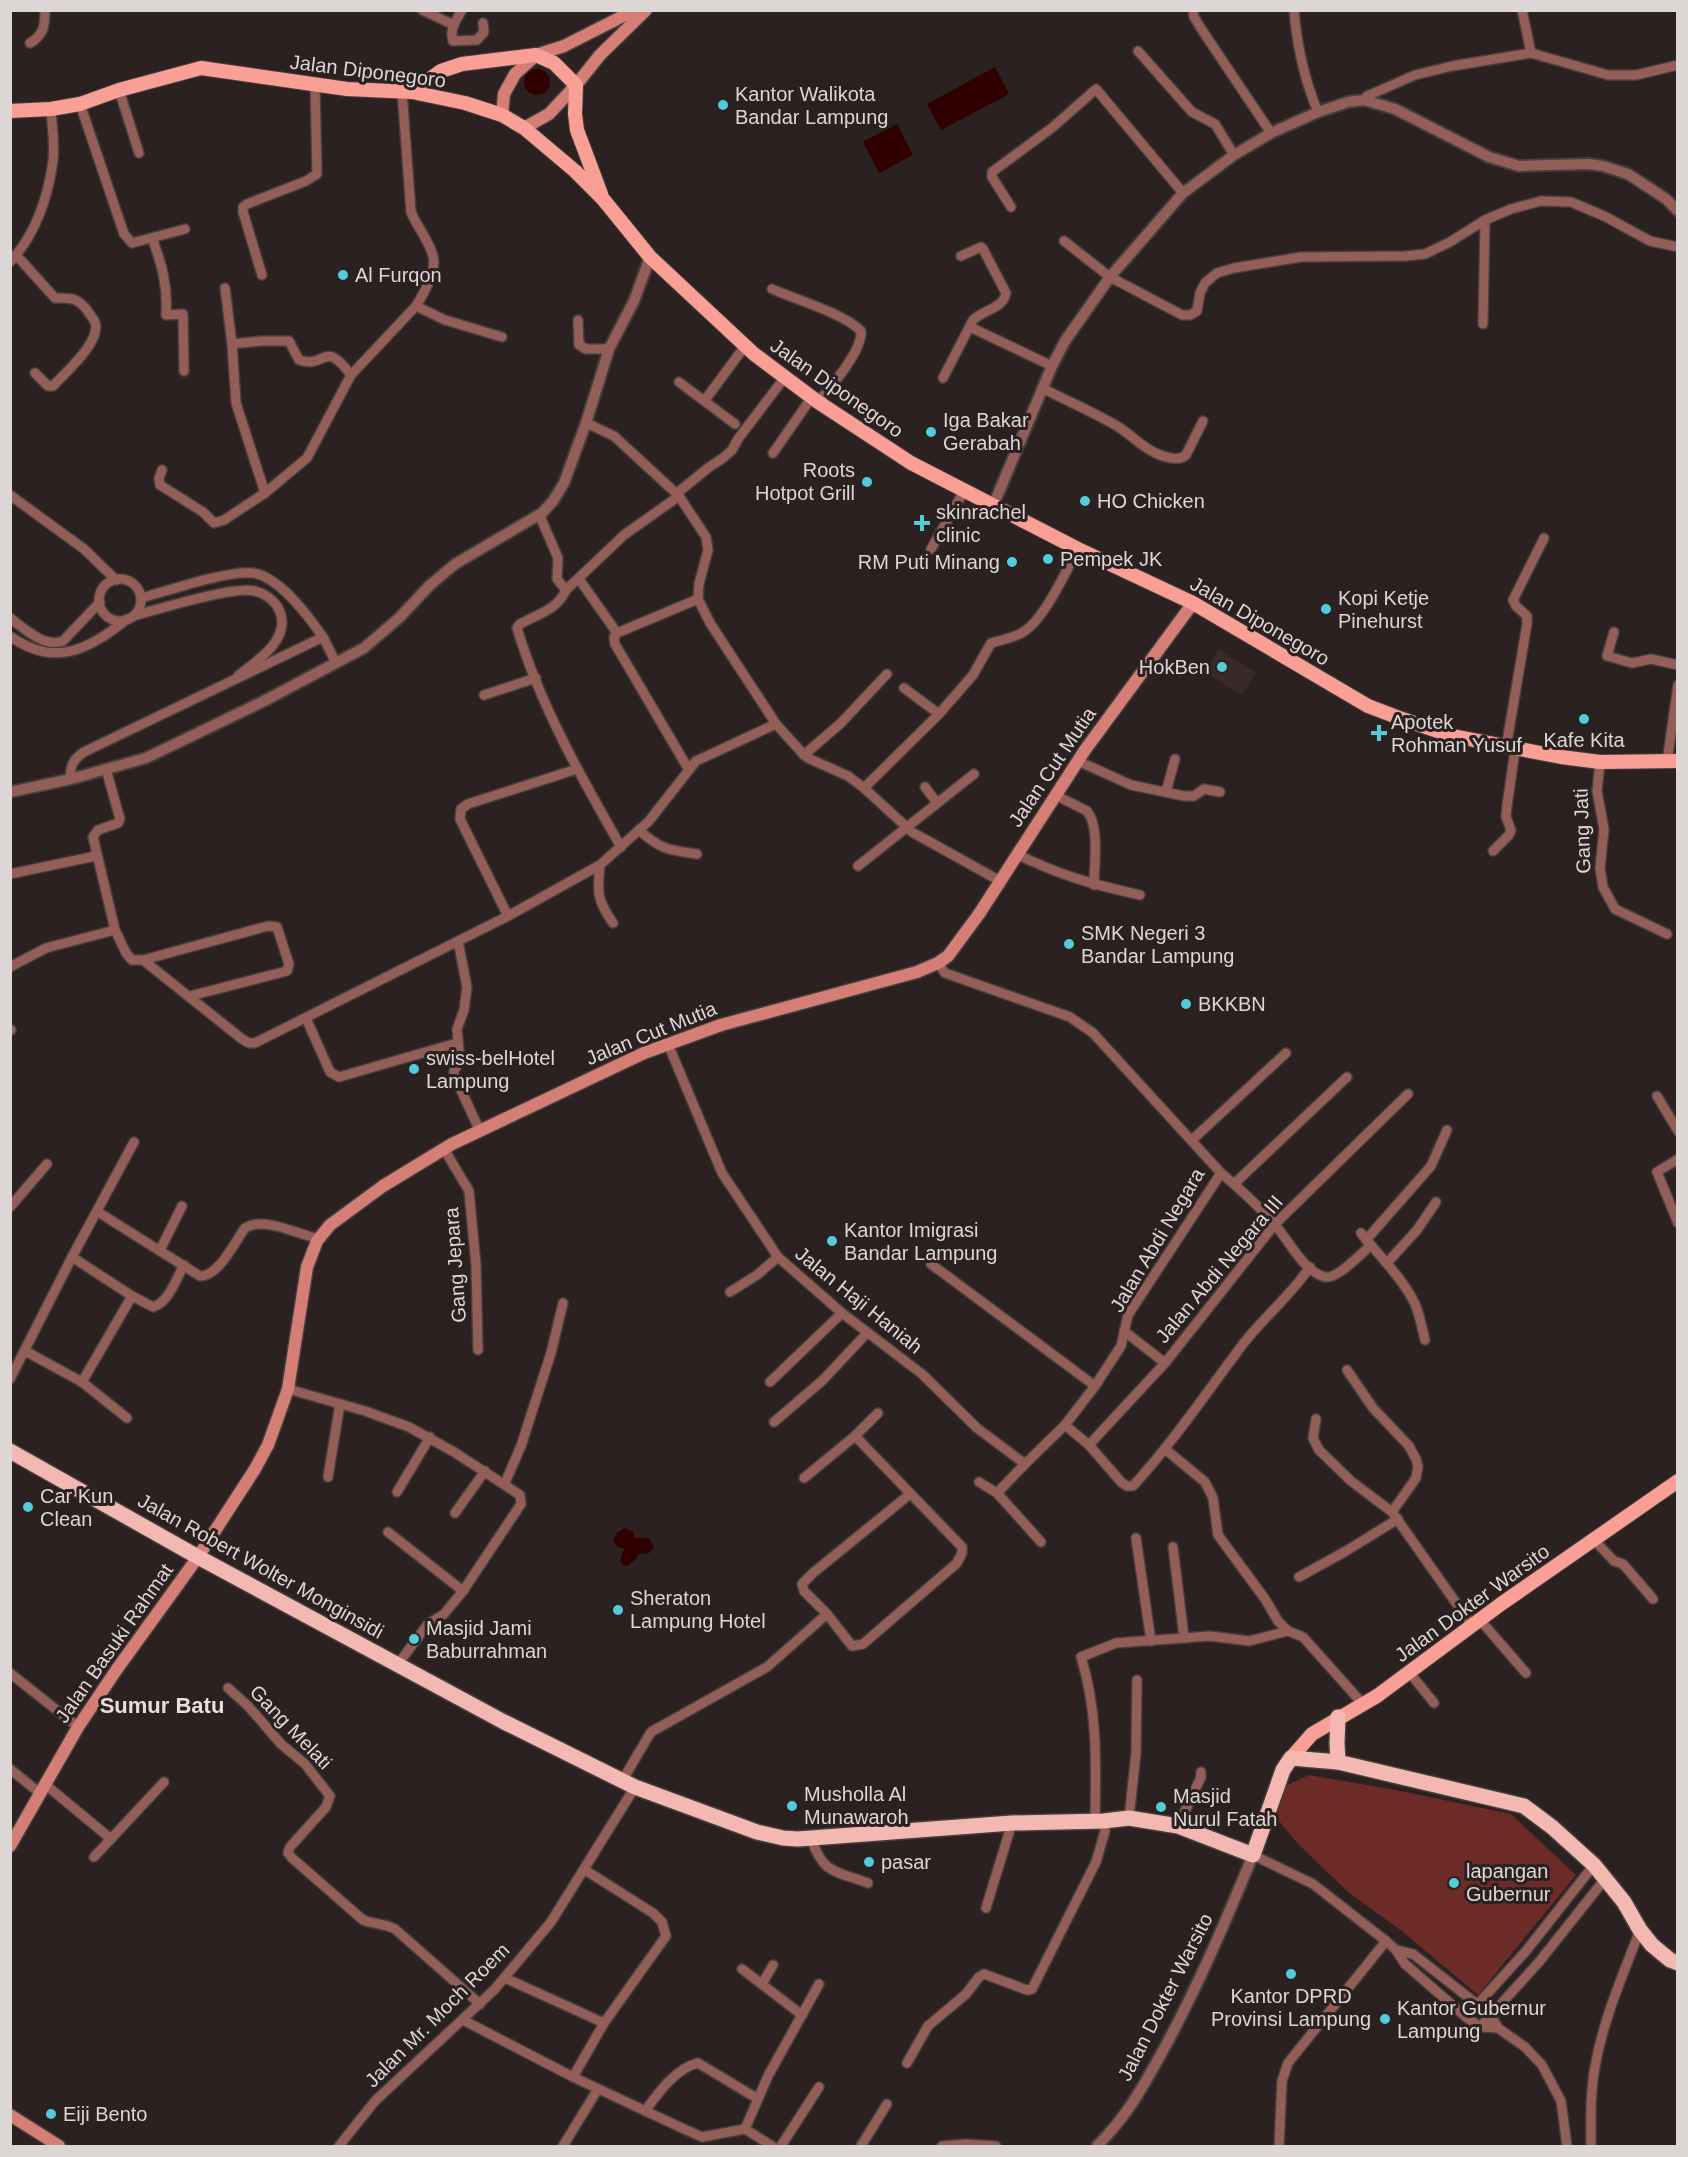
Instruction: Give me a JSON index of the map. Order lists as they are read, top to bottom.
{
  "streets": {
    "highway": ["Jalan Robert Wolter Monginsidi"],
    "main road": [
      "Jalan Diponegoro",
      "Jalan Cut Mutia",
      "Jalan Dokter Warsito",
      "Jalan Basuki Rahmat"
    ],
    "street": [
      "Gang Jati",
      "Jalan Abdi Negara",
      "Gang Jepara",
      "Jalan Abdi Negara III",
      "Jalan Haji Haniah",
      "Gang Melati",
      "Jalan Mr. Moch Roem"
    ]
  },
  "crossings": [
    ["Jalan Diponegoro", "Jalan Cut Mutia"],
    ["Jalan Diponegoro", "Gang Jati"],
    ["Jalan Cut Mutia", "Jalan Abdi Negara"],
    ["Jalan Cut Mutia", "Gang Jepara"],
    ["Jalan Cut Mutia", "Jalan Haji Haniah"],
    ["Jalan Cut Mutia", "Jalan Robert Wolter Monginsidi"],
    ["Jalan Cut Mutia", "Jalan Basuki Rahmat"],
    ["Jalan Abdi Negara", "Jalan Haji Haniah"],
    ["Jalan Robert Wolter Monginsidi", "Jalan Dokter Warsito"],
    ["Jalan Robert Wolter Monginsidi", "Jalan Basuki Rahmat"],
    ["Jalan Robert Wolter Monginsidi", "Jalan Mr. Moch Roem"],
    ["Gang Melati", "Jalan Mr. Moch Roem"]
  ],
  "districts": ["Sumur Batu"],
  "places": {
    "other": [
      "Kantor Walikota Bandar Lampung",
      "Al Furqon",
      "Iga Bakar Gerabah",
      "Roots Hotpot Grill",
      "HO Chicken",
      "Pempek JK",
      "RM Puti Minang",
      "Kopi Ketje Pinehurst",
      "HokBen",
      "Kafe Kita",
      "SMK Negeri 3 Bandar Lampung",
      "BKKBN",
      "swiss-belHotel Lampung",
      "Kantor Imigrasi Bandar Lampung",
      "Car Kun Clean",
      "Sheraton Lampung Hotel",
      "Masjid Jami Baburrahman",
      "Musholla Al Munawaroh",
      "Masjid Nurul Fatah",
      "pasar",
      "lapangan Gubernur",
      "Kantor DPRD Provinsi Lampung",
      "Kantor Gubernur Lampung",
      "Eiji Bento"
    ],
    "health": ["skinrachel clinic", "Apotek Rohman Yusuf"]
  }
}
